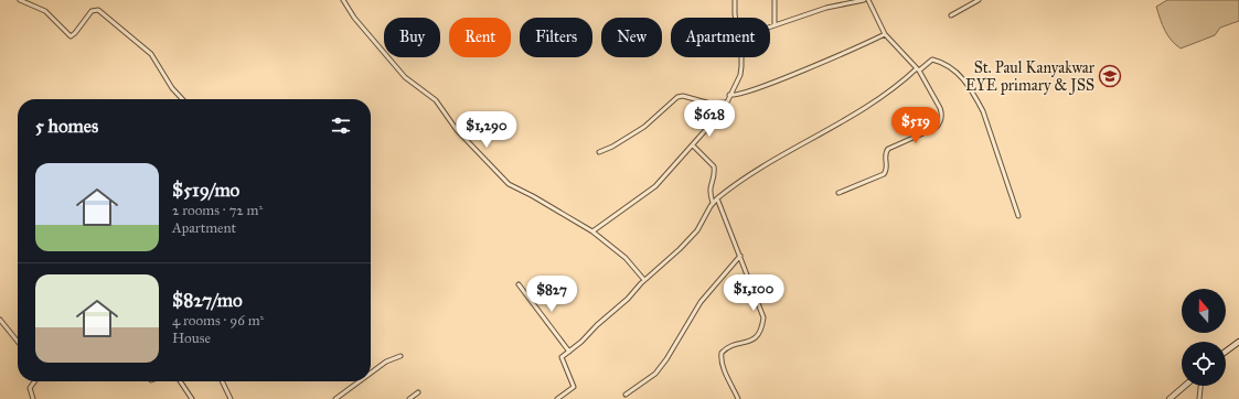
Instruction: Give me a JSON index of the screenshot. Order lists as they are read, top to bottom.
{
  "places": {
    "school or university": ["St. Paul Kanyakwar EYE primary & JSS"]
  },
  "north": "top",
  "page": {
    "chip": [
      "Buy",
      "Rent",
      "Filters",
      "New",
      "Apartment"
    ],
    "heading": "5 homes",
    "price": [
      "$628",
      "$519",
      "$1,290",
      "$1,100",
      "$827"
    ],
    "list": [
      {
        "name": "$519/mo",
        "note": "2 rooms · 72 m² · Apartment"
      },
      {
        "name": "$827/mo",
        "note": "4 rooms · 96 m² · House"
      }
    ]
  }
}
